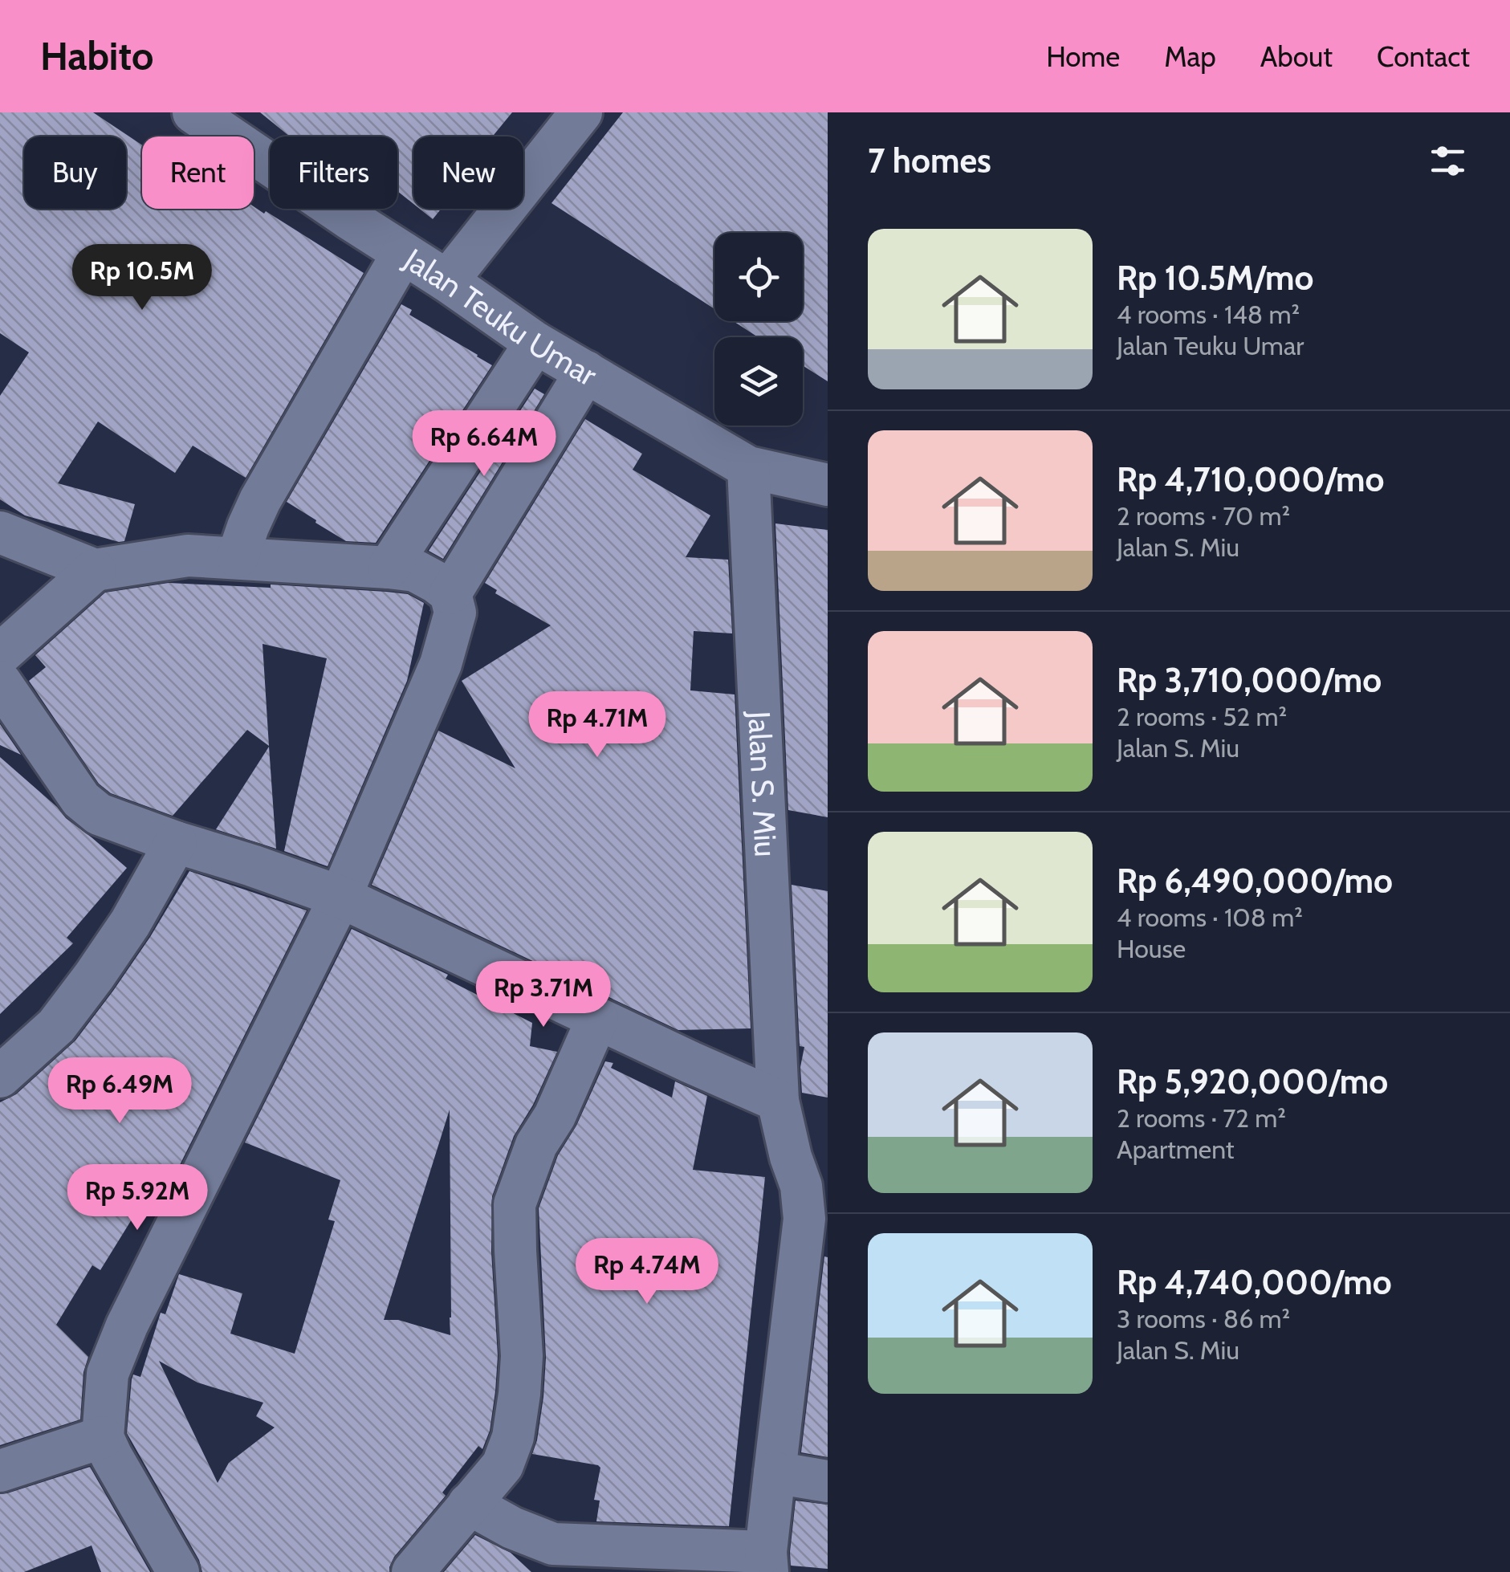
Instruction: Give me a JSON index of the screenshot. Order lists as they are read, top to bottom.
{
  "streets": {
    "street": ["Jalan Teuku Umar", "Jalan S. Miu"]
  },
  "crossings": [
    ["Jalan Teuku Umar", "Jalan S. Miu"]
  ],
  "page": {
    "header": "Habito",
    "nav": [
      "Home",
      "Map",
      "About",
      "Contact"
    ],
    "heading": "7 homes",
    "chip": [
      "Buy",
      "Rent",
      "Filters",
      "New"
    ],
    "list": [
      {
        "name": "Rp 10.5M/mo",
        "note": "4 rooms · 148 m² · Jalan Teuku Umar"
      },
      {
        "name": "Rp 4,710,000/mo",
        "note": "2 rooms · 70 m² · Jalan S. Miu"
      },
      {
        "name": "Rp 3,710,000/mo",
        "note": "2 rooms · 52 m² · Jalan S. Miu"
      },
      {
        "name": "Rp 6,490,000/mo",
        "note": "4 rooms · 108 m² · House"
      },
      {
        "name": "Rp 5,920,000/mo",
        "note": "2 rooms · 72 m² · Apartment"
      },
      {
        "name": "Rp 4,740,000/mo",
        "note": "3 rooms · 86 m² · Jalan S. Miu"
      }
    ],
    "price": [
      "Rp 10.5M",
      "Rp 6.64M",
      "Rp 4.71M",
      "Rp 3.71M",
      "Rp 6.49M",
      "Rp 5.92M",
      "Rp 4.74M"
    ]
  }
}
